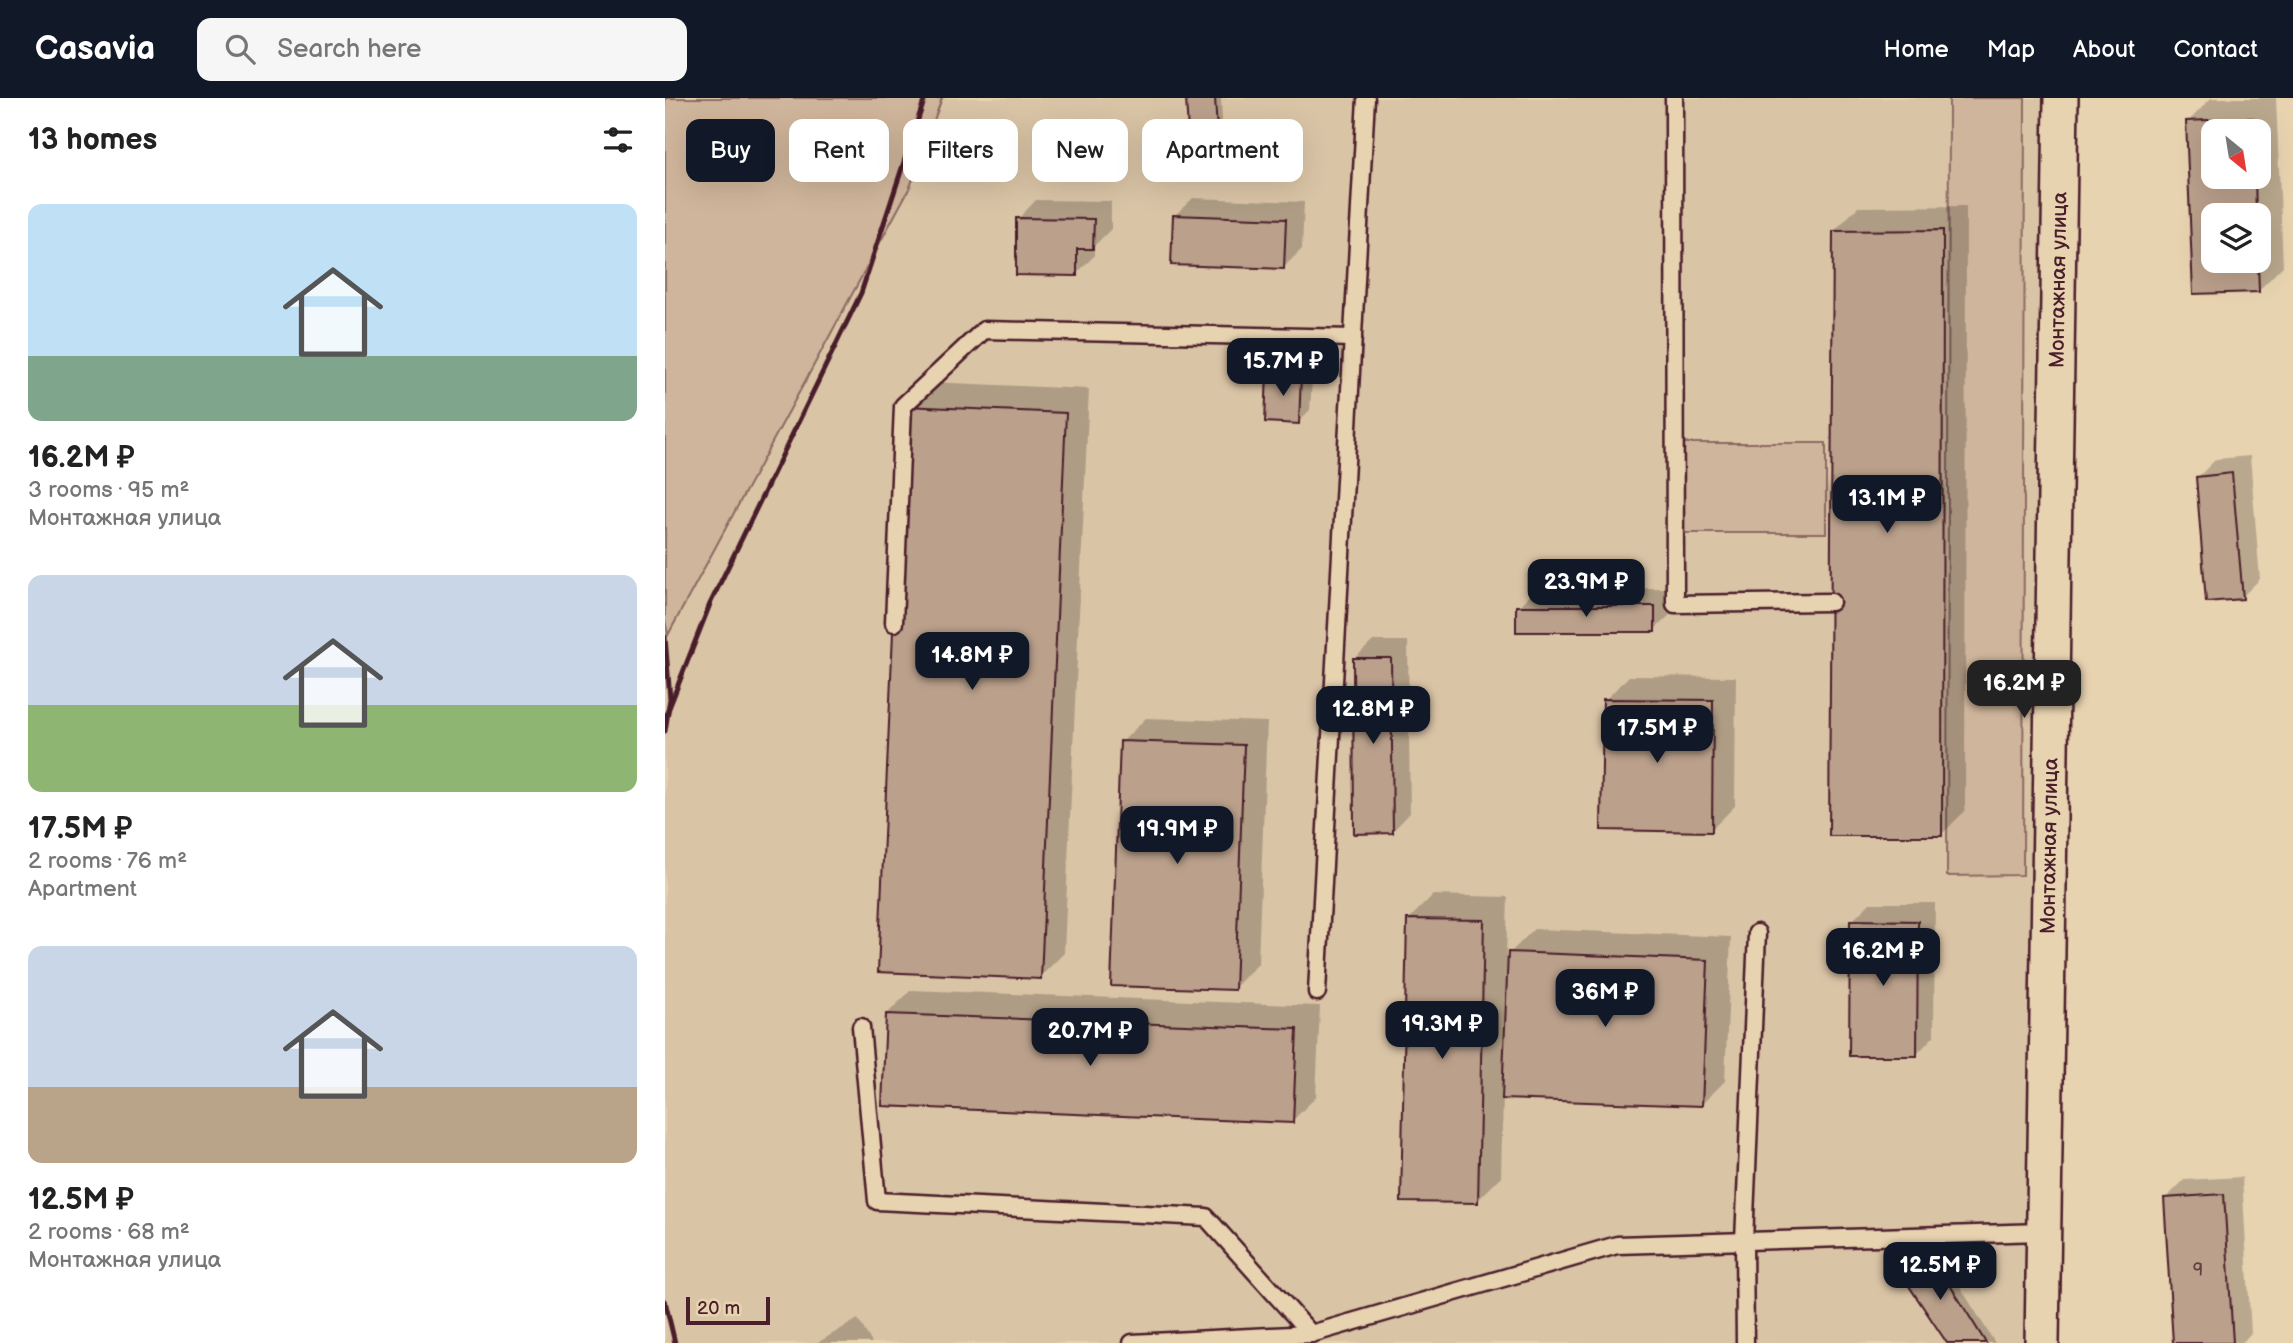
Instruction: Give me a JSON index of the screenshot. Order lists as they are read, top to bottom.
{
  "streets": {
    "street": ["Монтажная улица"]
  },
  "house_numbers": ["9"],
  "scale_bar": "20 m",
  "north": "bottom right",
  "page": {
    "header": "Casavia",
    "search": "Search here",
    "nav": [
      "Home",
      "Map",
      "About",
      "Contact"
    ],
    "heading": "13 homes",
    "chip": [
      "Buy",
      "Rent",
      "Filters",
      "New",
      "Apartment"
    ],
    "list": [
      {
        "name": "16.2M ₽",
        "note": "3 rooms · 95 m² · Монтажная улица"
      },
      {
        "name": "17.5M ₽",
        "note": "2 rooms · 76 m² · Apartment"
      },
      {
        "name": "12.5M ₽",
        "note": "2 rooms · 68 m² · Монтажная улица"
      }
    ],
    "price": [
      "15.7M ₽",
      "13.1M ₽",
      "23.9M ₽",
      "14.8M ₽",
      "16.2M ₽",
      "12.8M ₽",
      "17.5M ₽",
      "19.9M ₽",
      "16.2M ₽",
      "36M ₽",
      "19.3M ₽",
      "20.7M ₽",
      "12.5M ₽"
    ],
    "scale": "20 m"
  }
}
